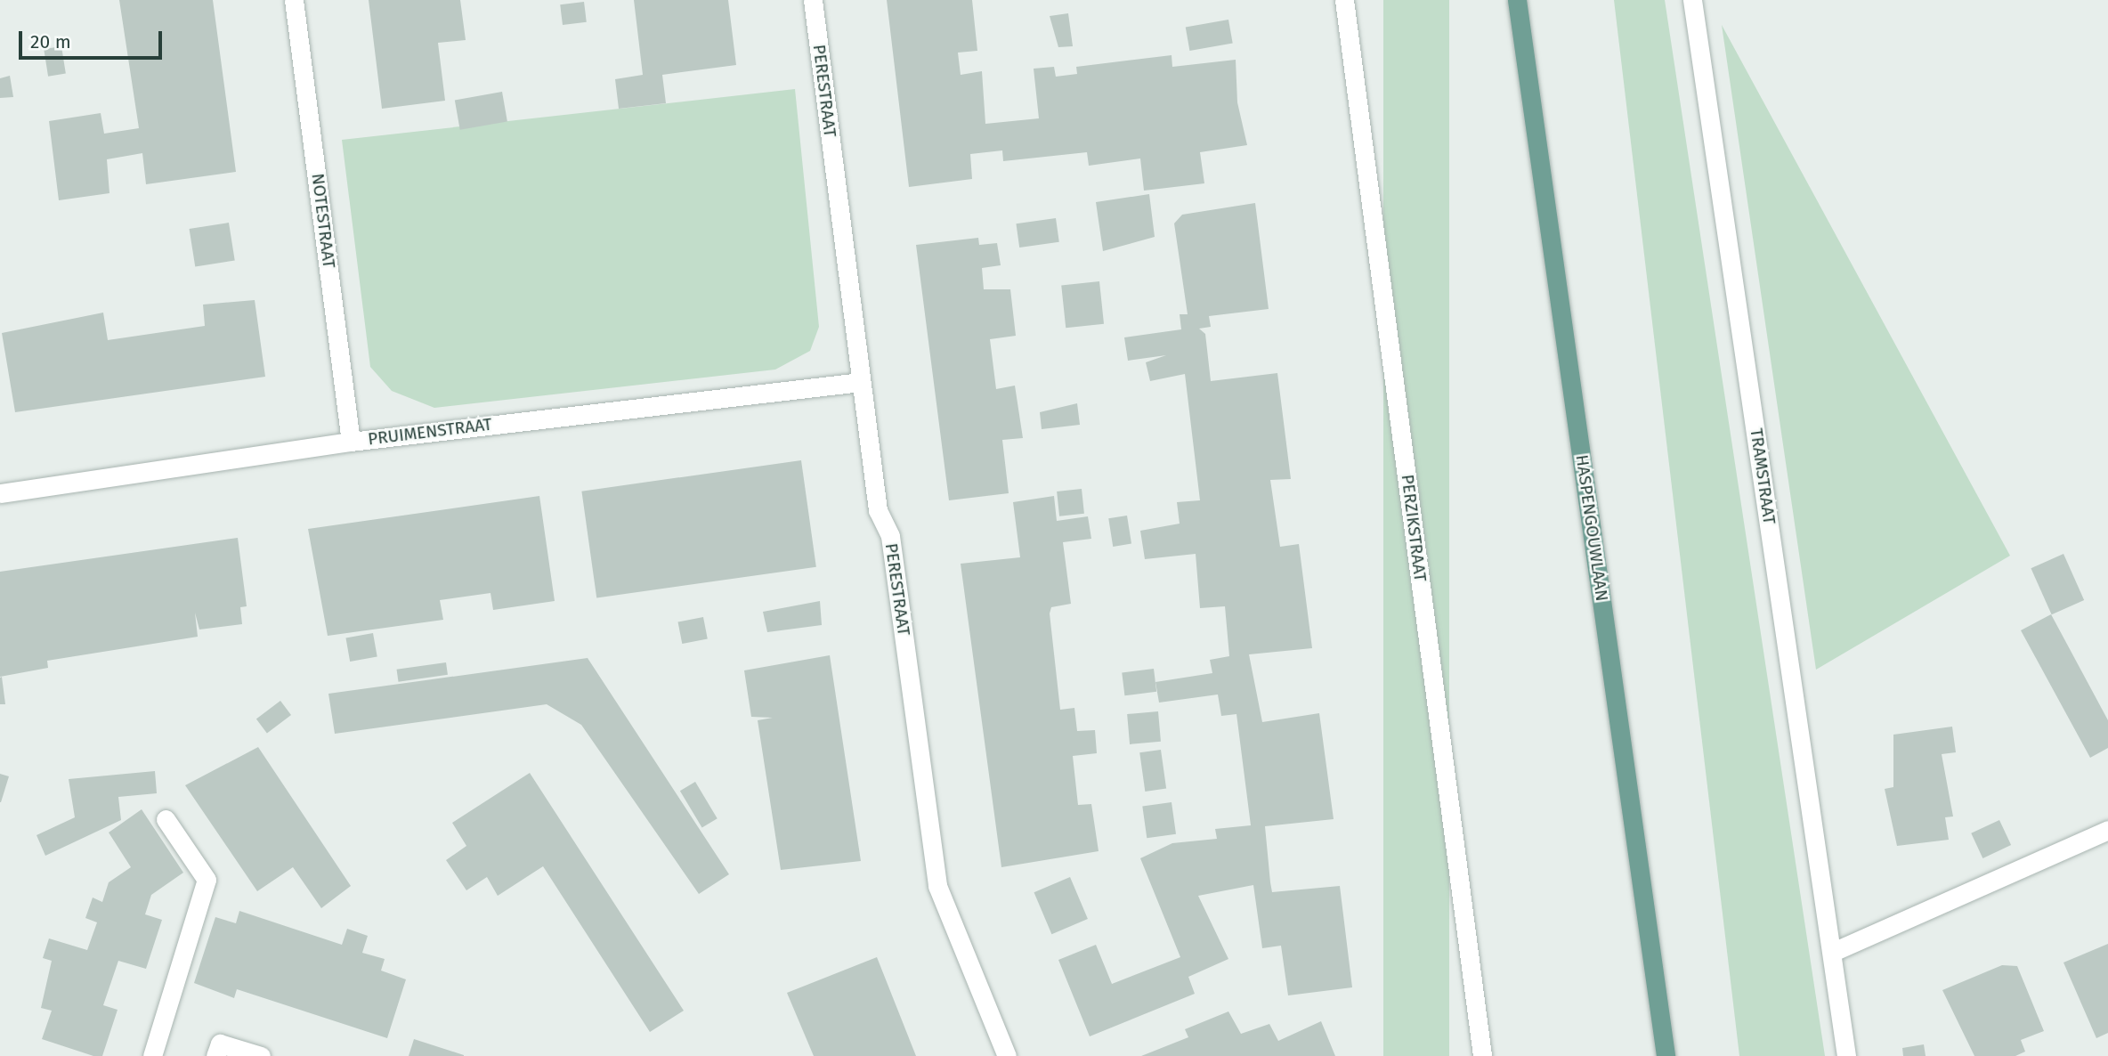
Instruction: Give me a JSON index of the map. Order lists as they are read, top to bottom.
{
  "streets": {
    "main road": ["HASPENGOUWLAAN"],
    "street": [
      "PERESTRAAT",
      "NOTESTRAAT",
      "PRUIMENSTRAAT",
      "TRAMSTRAAT",
      "PERZIKSTRAAT"
    ]
  },
  "crossings": [
    ["PERESTRAAT", "PRUIMENSTRAAT"],
    ["NOTESTRAAT", "PRUIMENSTRAAT"]
  ],
  "scale_bar": "20 m"
}
